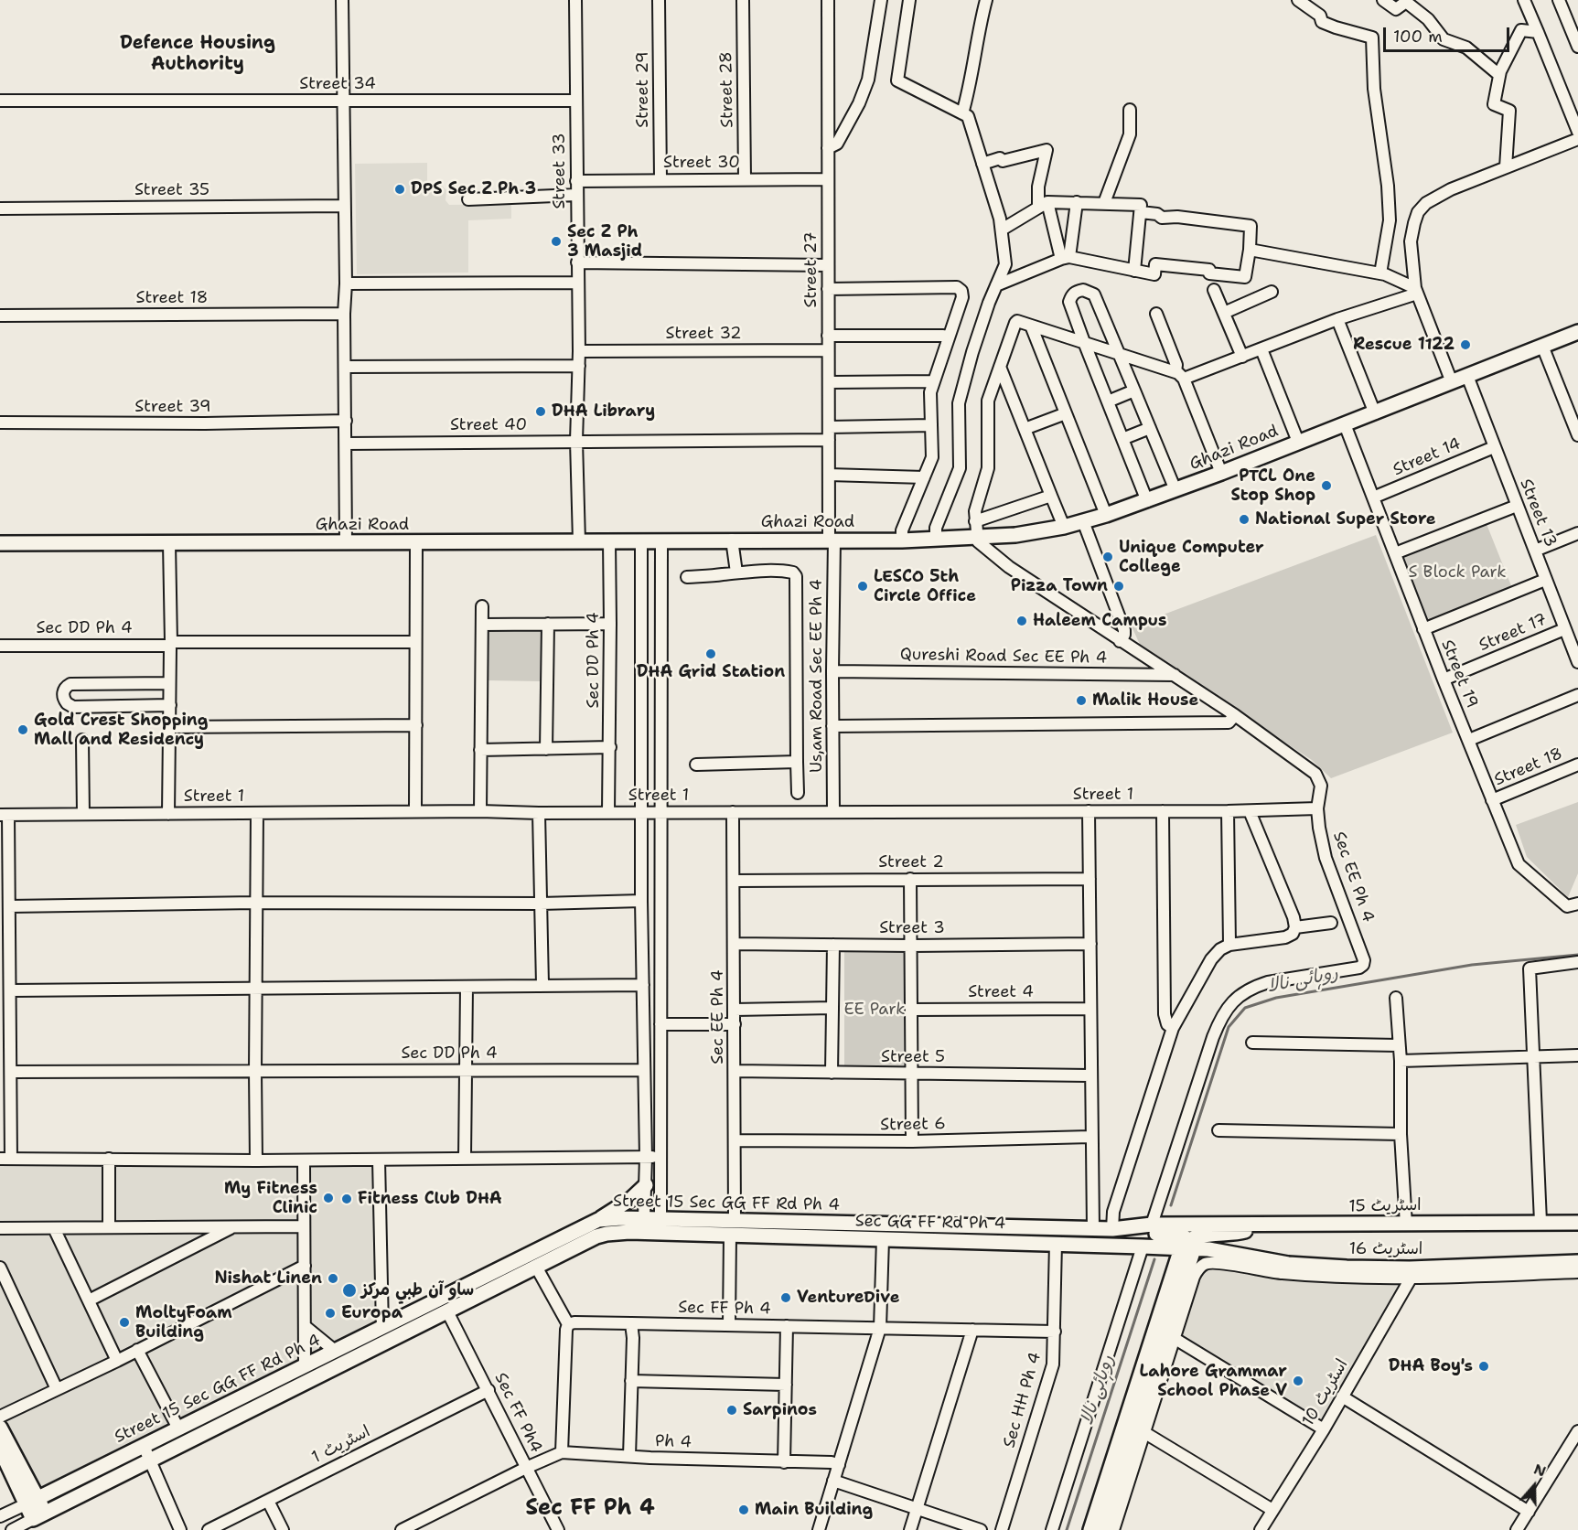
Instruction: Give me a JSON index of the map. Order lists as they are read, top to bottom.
{
  "streets": {
    "main road": [
      "Ghazi Road",
      "Street 15 Sec GG FF Rd Ph 4",
      "اسٹریٹ 15",
      "Sec GG FF Rd Ph 4",
      "اسٹریٹ 16"
    ],
    "street": [
      "Street 34",
      "Street 29",
      "Street 28",
      "Street 30",
      "Street 33",
      "Street 35",
      "Street 27",
      "Street 18",
      "Street 32",
      "Street 39",
      "Street 40",
      "Street 14",
      "Street 13",
      "Sec DD Ph 4",
      "Street 17",
      "Qureshi Road Sec EE Ph 4",
      "Street 19",
      "Us,am Road Sec EE Ph 4",
      "Street 1",
      "Street 2",
      "Sec EE Ph 4",
      "Street 3",
      "Street 4",
      "Street 5",
      "Street 6",
      "Sec FF Ph 4",
      "اسٹریٹ 10",
      "Sec HH Ph 4",
      "Sec FF Ph4",
      "Ph 4",
      "اسٹریٹ 1"
    ]
  },
  "crossings": [
    ["Street 34", "Street 33"],
    ["Street 29", "Street 30"],
    ["Street 28", "Street 30"],
    ["Street 30", "Street 33"],
    ["Street 30", "Street 27"],
    ["Street 33", "Street 32"],
    ["Street 33", "Street 40"],
    ["Street 33", "Ghazi Road"],
    ["Street 27", "Street 32"],
    ["Street 27", "Street 40"],
    ["Street 27", "Ghazi Road"],
    ["Street 27", "Us,am Road Sec EE Ph 4"],
    ["Street 18", "Street 19"],
    ["Ghazi Road", "Street 13"],
    ["Ghazi Road", "Sec DD Ph 4"],
    ["Ghazi Road", "Street 19"],
    ["Ghazi Road", "Us,am Road Sec EE Ph 4"],
    ["Ghazi Road", "Sec EE Ph 4"],
    ["Street 14", "Street 13"],
    ["Street 14", "Street 19"],
    ["Street 13", "Street 17"],
    ["Sec DD Ph 4", "Street 1"],
    ["Street 17", "Street 19"],
    ["Qureshi Road Sec EE Ph 4", "Us,am Road Sec EE Ph 4"],
    ["Qureshi Road Sec EE Ph 4", "Sec EE Ph 4"],
    ["Us,am Road Sec EE Ph 4", "Street 1"],
    ["Street 1", "Sec EE Ph 4"],
    ["Street 2", "Sec EE Ph 4"],
    ["Sec EE Ph 4", "Street 3"],
    ["Sec EE Ph 4", "Street 5"],
    ["Sec EE Ph 4", "Street 6"],
    ["Sec EE Ph 4", "Street 15 Sec GG FF Rd Ph 4"],
    ["Street 15 Sec GG FF Rd Ph 4", "اسٹریٹ 15"],
    ["Street 15 Sec GG FF Rd Ph 4", "Sec GG FF Rd Ph 4"],
    ["Sec GG FF Rd Ph 4", "اسٹریٹ 16"],
    ["Sec GG FF Rd Ph 4", "Sec HH Ph 4"],
    ["Sec GG FF Rd Ph 4", "Sec FF Ph4"],
    ["اسٹریٹ 16", "اسٹریٹ 10"],
    ["Sec FF Ph 4", "Sec HH Ph 4"],
    ["Sec FF Ph 4", "Sec FF Ph4"],
    ["Sec FF Ph4", "Ph 4"],
    ["Sec FF Ph4", "اسٹریٹ 1"]
  ],
  "districts": ["Defence Housing Authority", "Sec FF Ph 4"],
  "water": ["روہائی نالا"],
  "parks": ["S Block Park", "EE Park"],
  "places": [
    "DPS Sec Z Ph 3",
    "Sec Z Ph 3 Masjid",
    "Rescue 1122",
    "DHA Library",
    "PTCL One Stop Shop",
    "National Super Store",
    "Unique Computer College",
    "LESCO 5th Circle Office",
    "Pizza Town",
    "Haleem Campus",
    "DHA Grid Station",
    "Malik House",
    "Gold Crest Shopping Mall and Residency",
    "My Fitness Clinic",
    "Fitness Club DHA",
    "Nishat Linen",
    "ساو آن طبي مرکز",
    "VentureDive",
    "Europa",
    "MoltyFoam Building",
    "DHA Boy's",
    "Lahore Grammar School Phase V",
    "Sarpinos",
    "Main Building"
  ],
  "scale_bar": "100 m",
  "north": "top"
}
